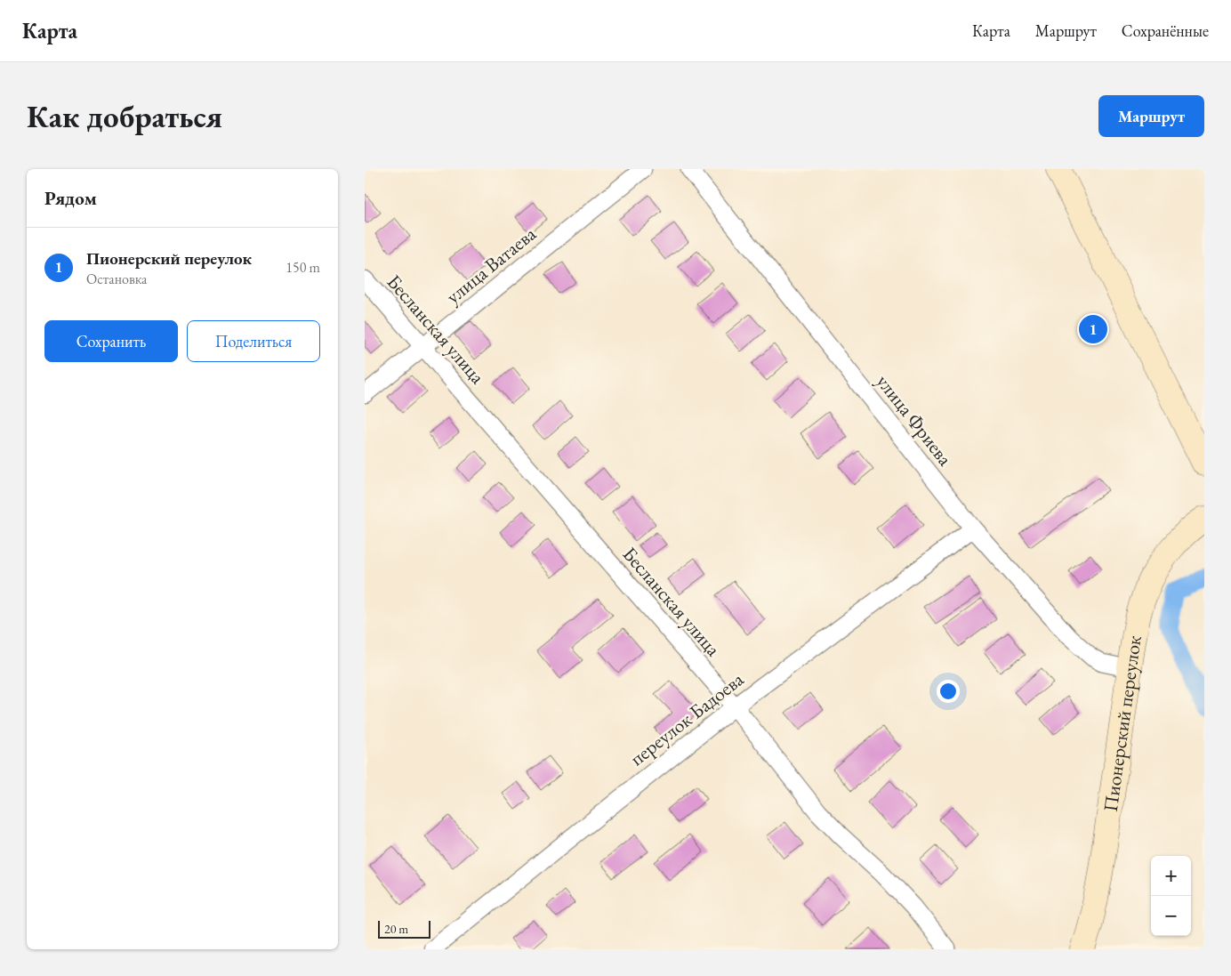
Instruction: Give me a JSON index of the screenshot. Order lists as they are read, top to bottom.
{
  "streets": {
    "street": [
      "улица Ватаева",
      "Бесланская улица",
      "улица Фриева",
      "переулок Бадоева",
      "Пионерский переулок"
    ]
  },
  "crossings": [
    ["улица Ватаева", "Бесланская улица"],
    ["Бесланская улица", "переулок Бадоева"],
    ["улица Фриева", "переулок Бадоева"],
    ["улица Фриева", "Пионерский переулок"]
  ],
  "scale_bar": "20 m",
  "page": {
    "header": "Карта",
    "nav": ["Карта", "Маршрут", "Сохранённые"],
    "buttons": [
      "Маршрут",
      ["Сохранить", "Поделиться"]
    ],
    "title": "Как добраться",
    "heading": "Рядом",
    "list": [
      {
        "mark": "1",
        "name": "Пионерский переулок",
        "note": "Остановка",
        "value": "150 m"
      }
    ],
    "pins": "1",
    "map_buttons": ["+", "−"],
    "scale": "20 m"
  }
}
